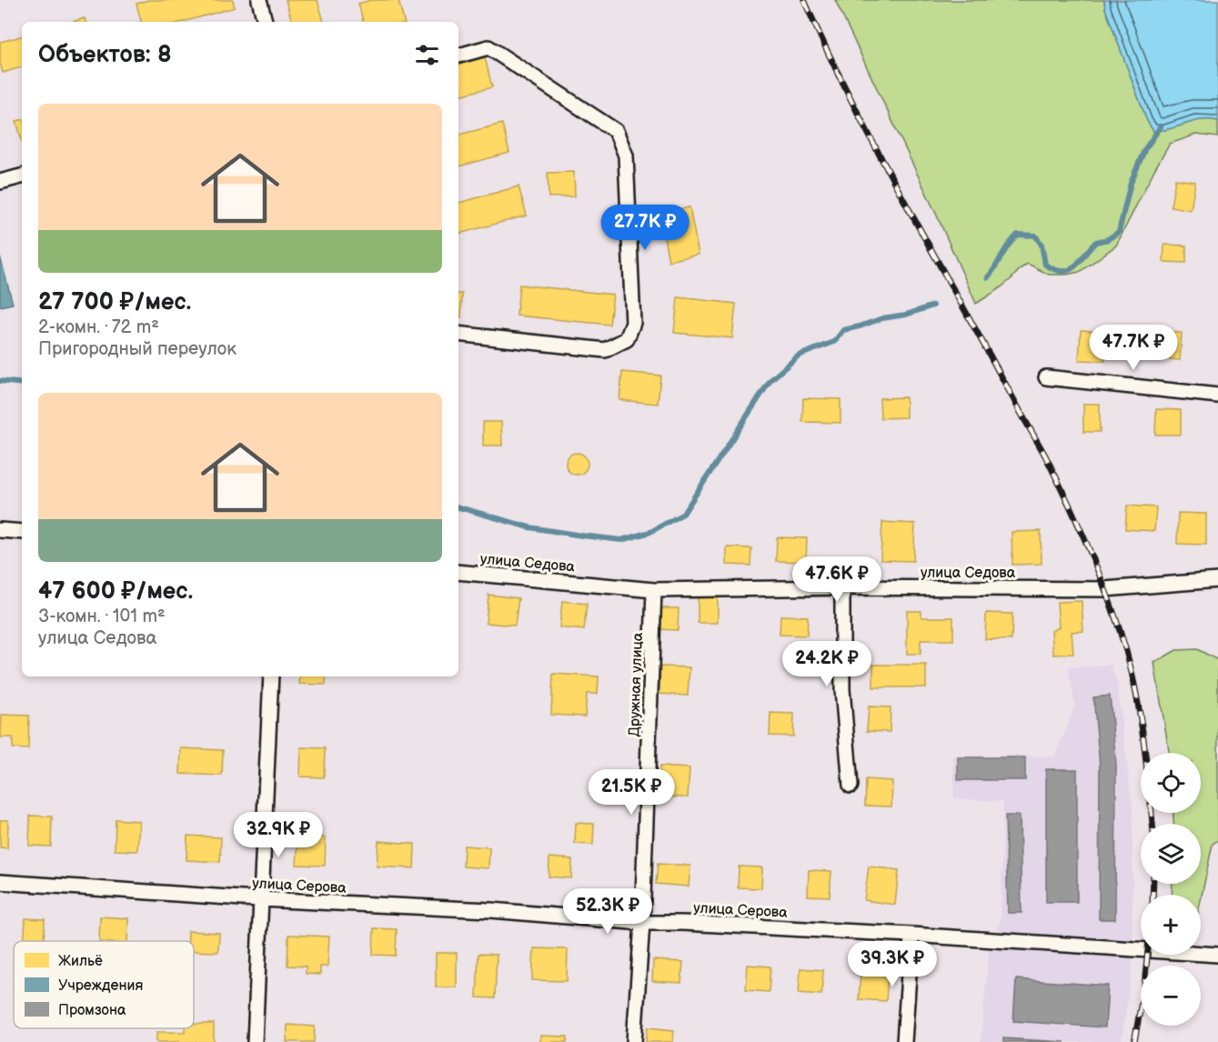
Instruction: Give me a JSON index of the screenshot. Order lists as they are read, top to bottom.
{
  "streets": {
    "street": ["улица Седова", "Дружная улица", "улица Серова"]
  },
  "crossings": [
    ["улица Седова", "Дружная улица"],
    ["Дружная улица", "улица Серова"]
  ],
  "legend": ["Жильё", "Учреждения", "Промзона"],
  "page": {
    "heading": "Объектов: 8",
    "list": [
      {
        "name": "27 700 ₽/мес.",
        "note": "2-комн. · 72 m² · Пригородный переулок"
      },
      {
        "name": "47 600 ₽/мес.",
        "note": "3-комн. · 101 m² · улица Седова"
      }
    ],
    "price": [
      "27.7K ₽",
      "47.7K ₽",
      "47.6K ₽",
      "24.2K ₽",
      "21.5K ₽",
      "32.9K ₽",
      "52.3K ₽",
      "39.3K ₽"
    ],
    "map_buttons": ["+", "−"]
  }
}
